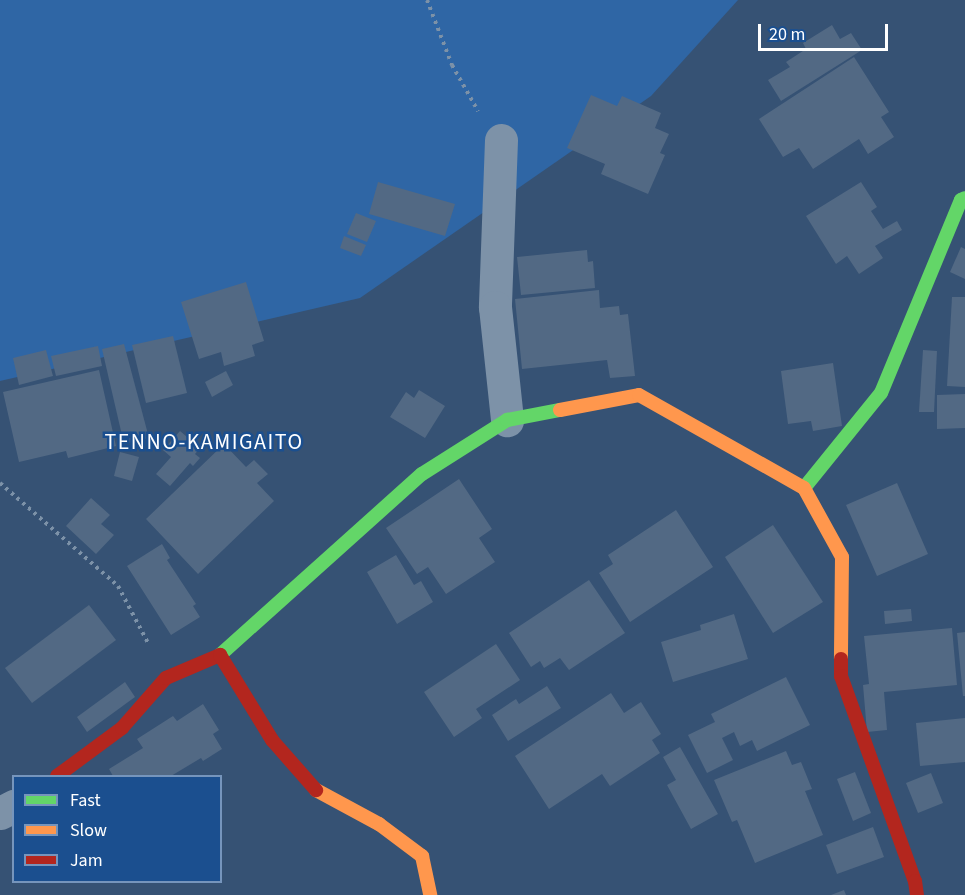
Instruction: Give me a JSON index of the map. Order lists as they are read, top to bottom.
{
  "districts": ["TENNO-KAMIGAITO"],
  "legend": ["Fast", "Slow", "Jam"],
  "scale_bar": "20 m"
}
